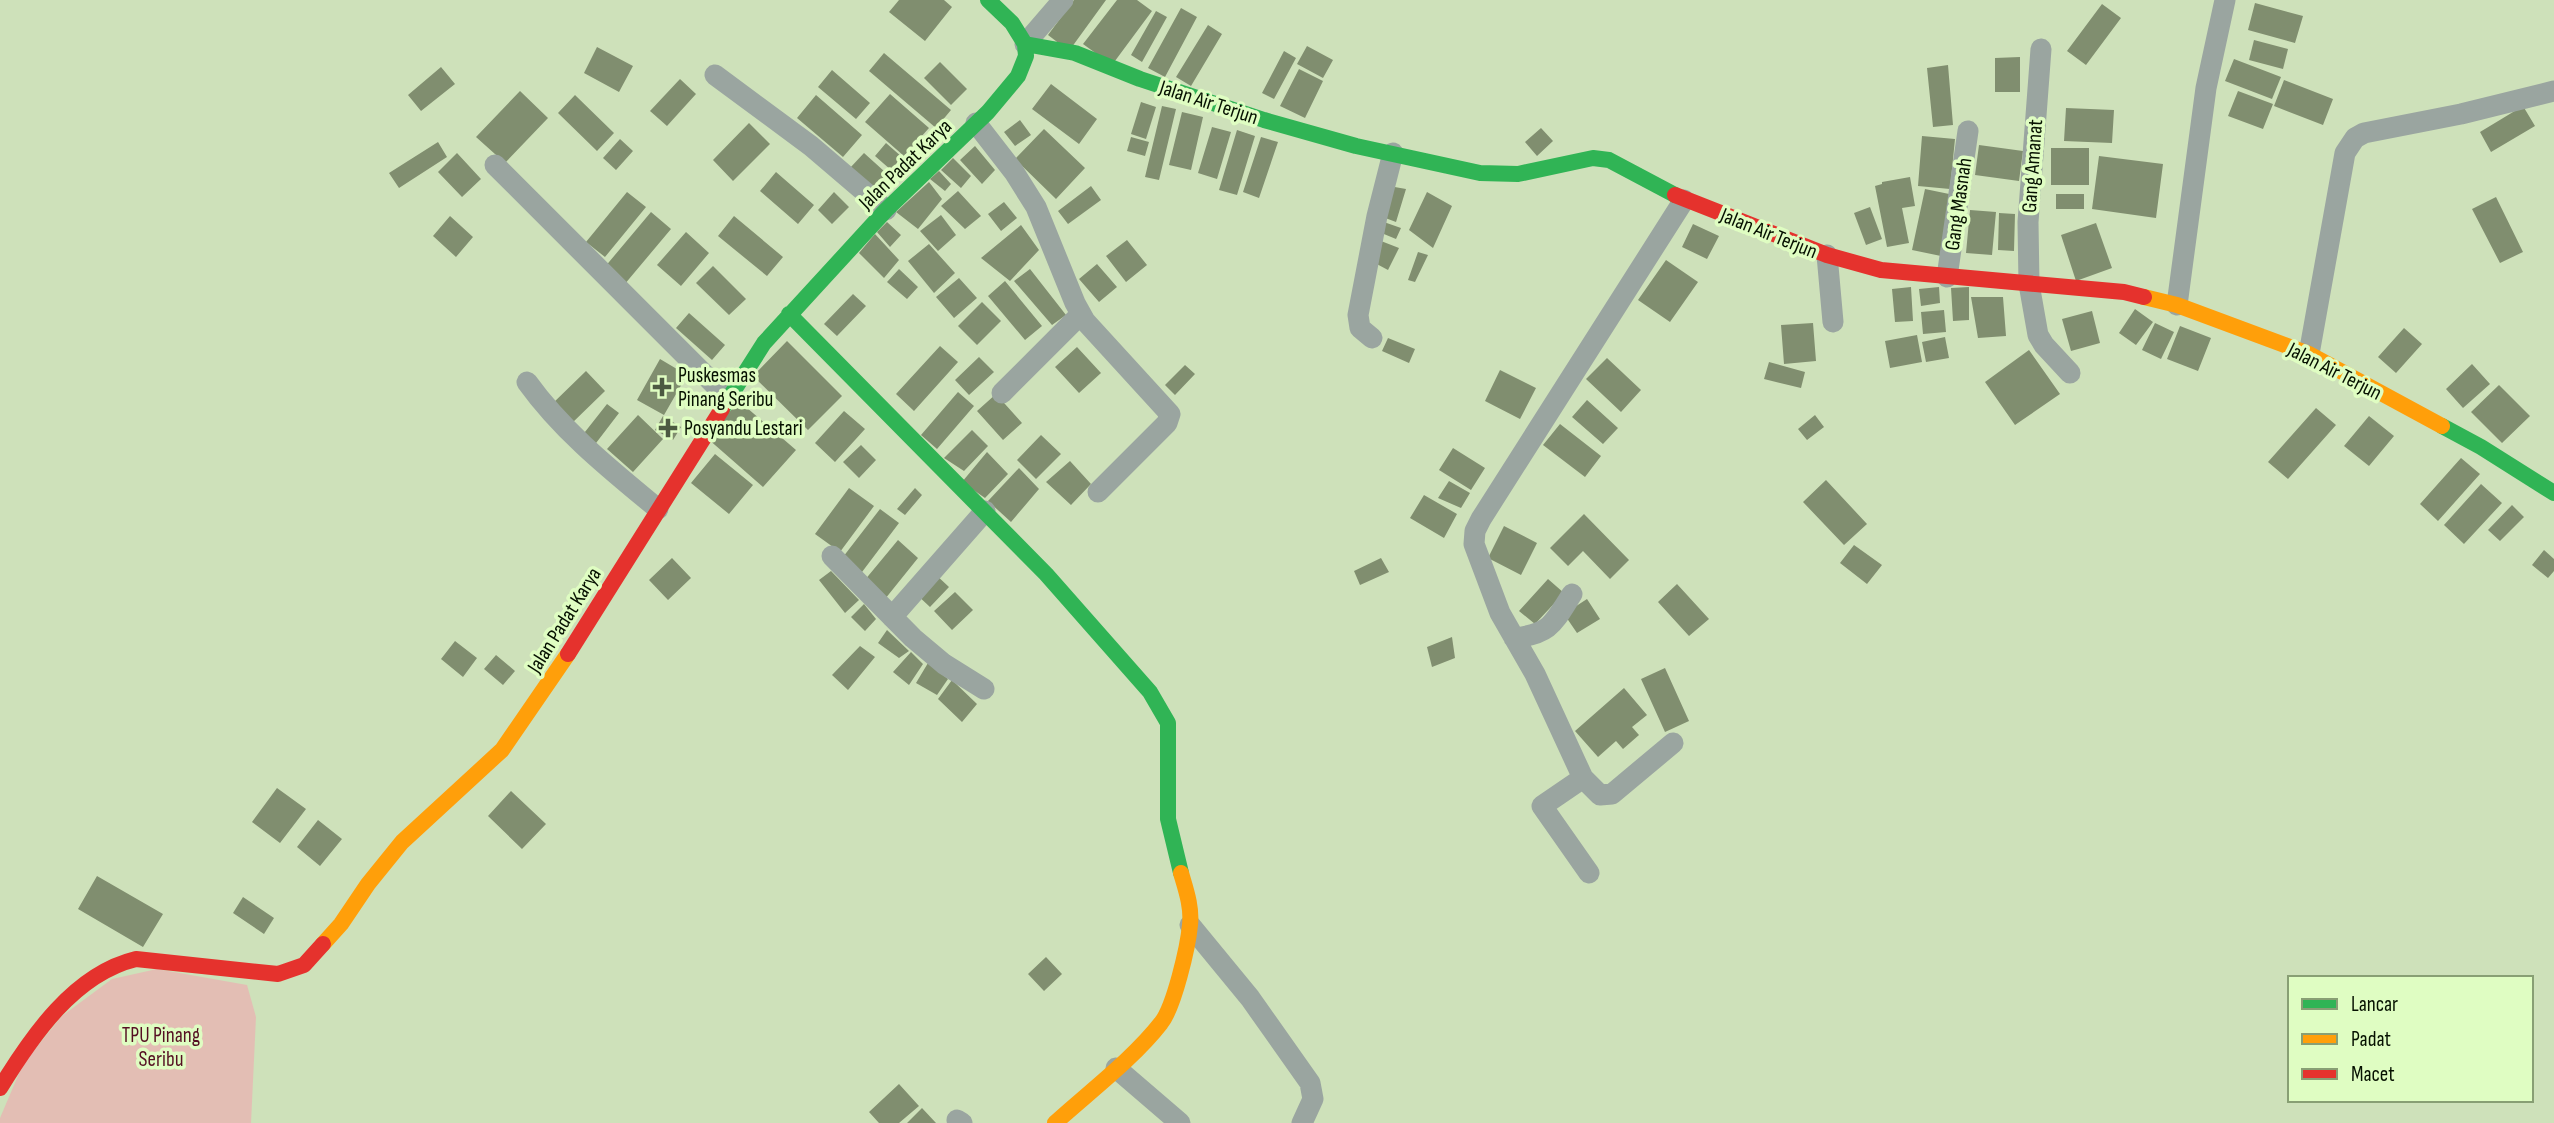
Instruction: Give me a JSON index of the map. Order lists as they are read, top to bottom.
{
  "streets": {
    "street": [
      "Jalan Air Terjun",
      "Jalan Padat Karya",
      "Gang Amanat",
      "Gang Masnah"
    ]
  },
  "crossings": [
    ["Jalan Air Terjun", "Jalan Padat Karya"],
    ["Jalan Air Terjun", "Gang Amanat"],
    ["Jalan Air Terjun", "Gang Masnah"]
  ],
  "parks": ["TPU Pinang Seribu"],
  "places": {
    "health": ["Puskesmas Pinang Seribu", "Posyandu Lestari"]
  },
  "legend": ["Lancar", "Padat", "Macet"]
}
